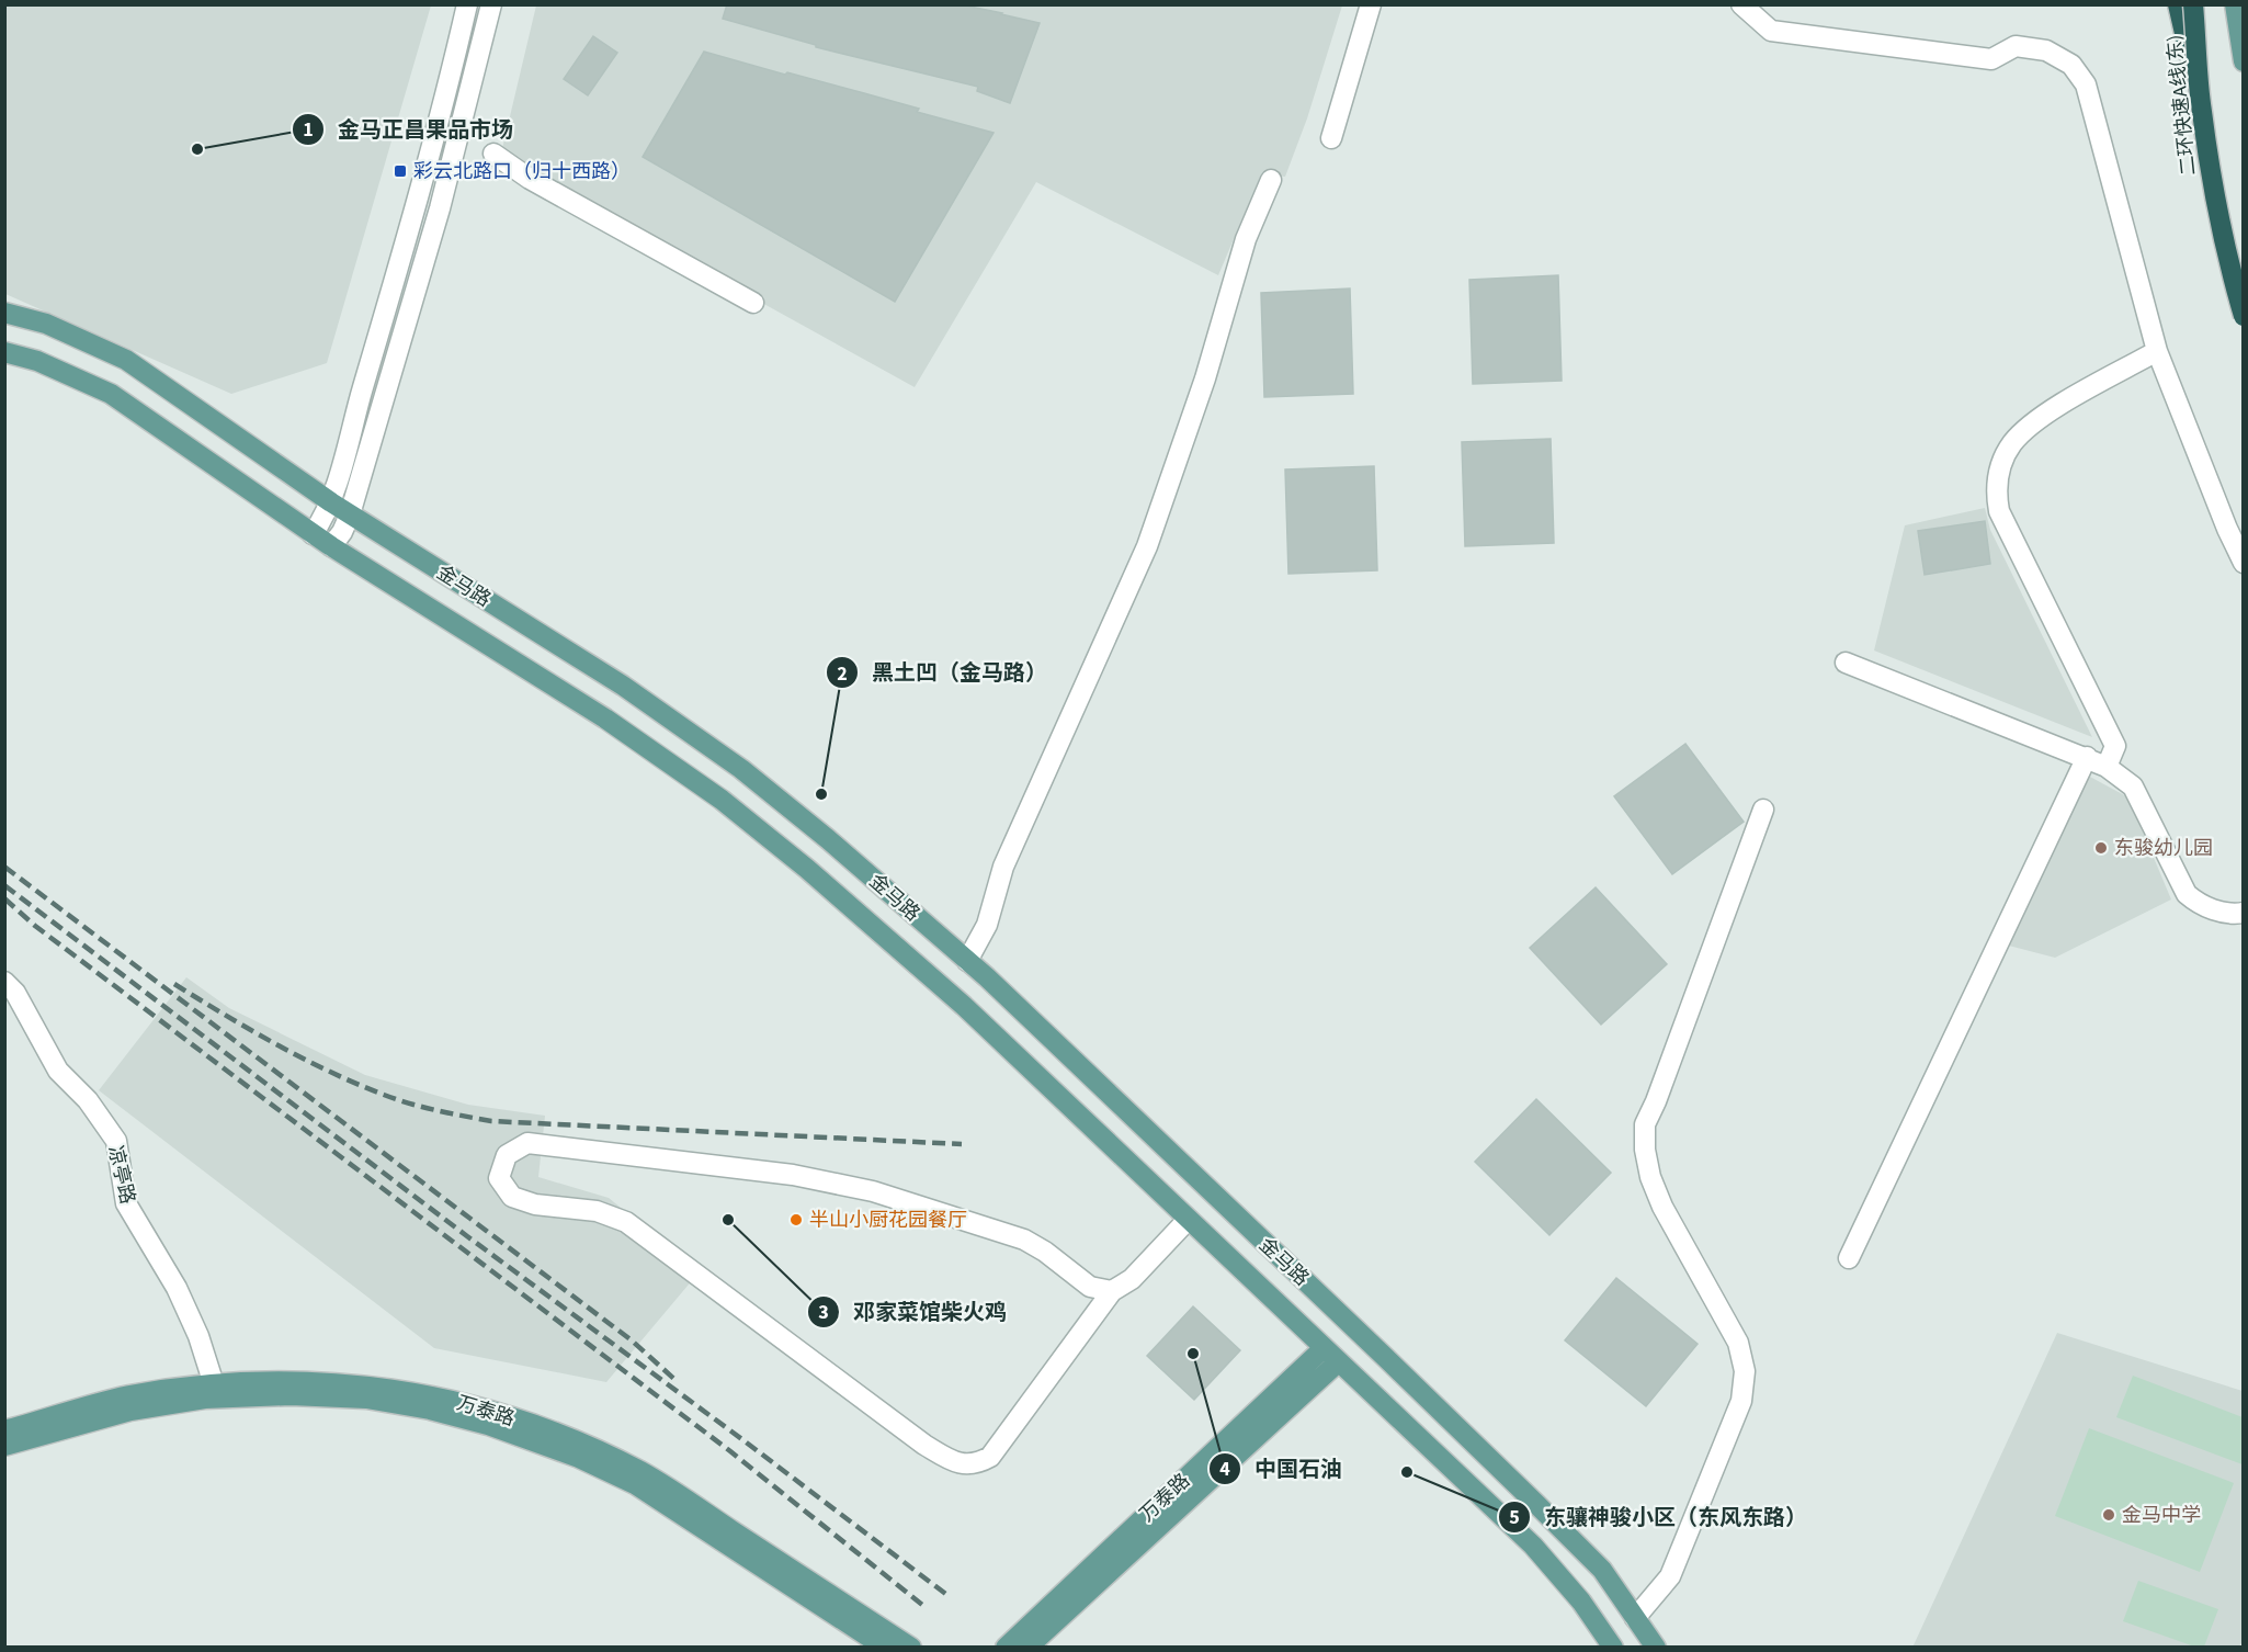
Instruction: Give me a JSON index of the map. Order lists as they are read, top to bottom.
{
  "streets": {
    "highway": ["二环快速A线(东)"],
    "main road": ["金马路", "万泰路"],
    "street": ["凉亭路"]
  },
  "crossings": [
    ["金马路", "万泰路"],
    ["凉亭路", "万泰路"]
  ],
  "places": {
    "other": [
      "金马正昌果品市场",
      "黑土凹（金马路）",
      "东骏幼儿园",
      "邓家菜馆柴火鸡",
      "半山小厨花园餐厅",
      "中国石油",
      "东骧神骏小区（东风东路）",
      "金马中学"
    ],
    "transit": ["彩云北路口（归十西路）"]
  }
}
